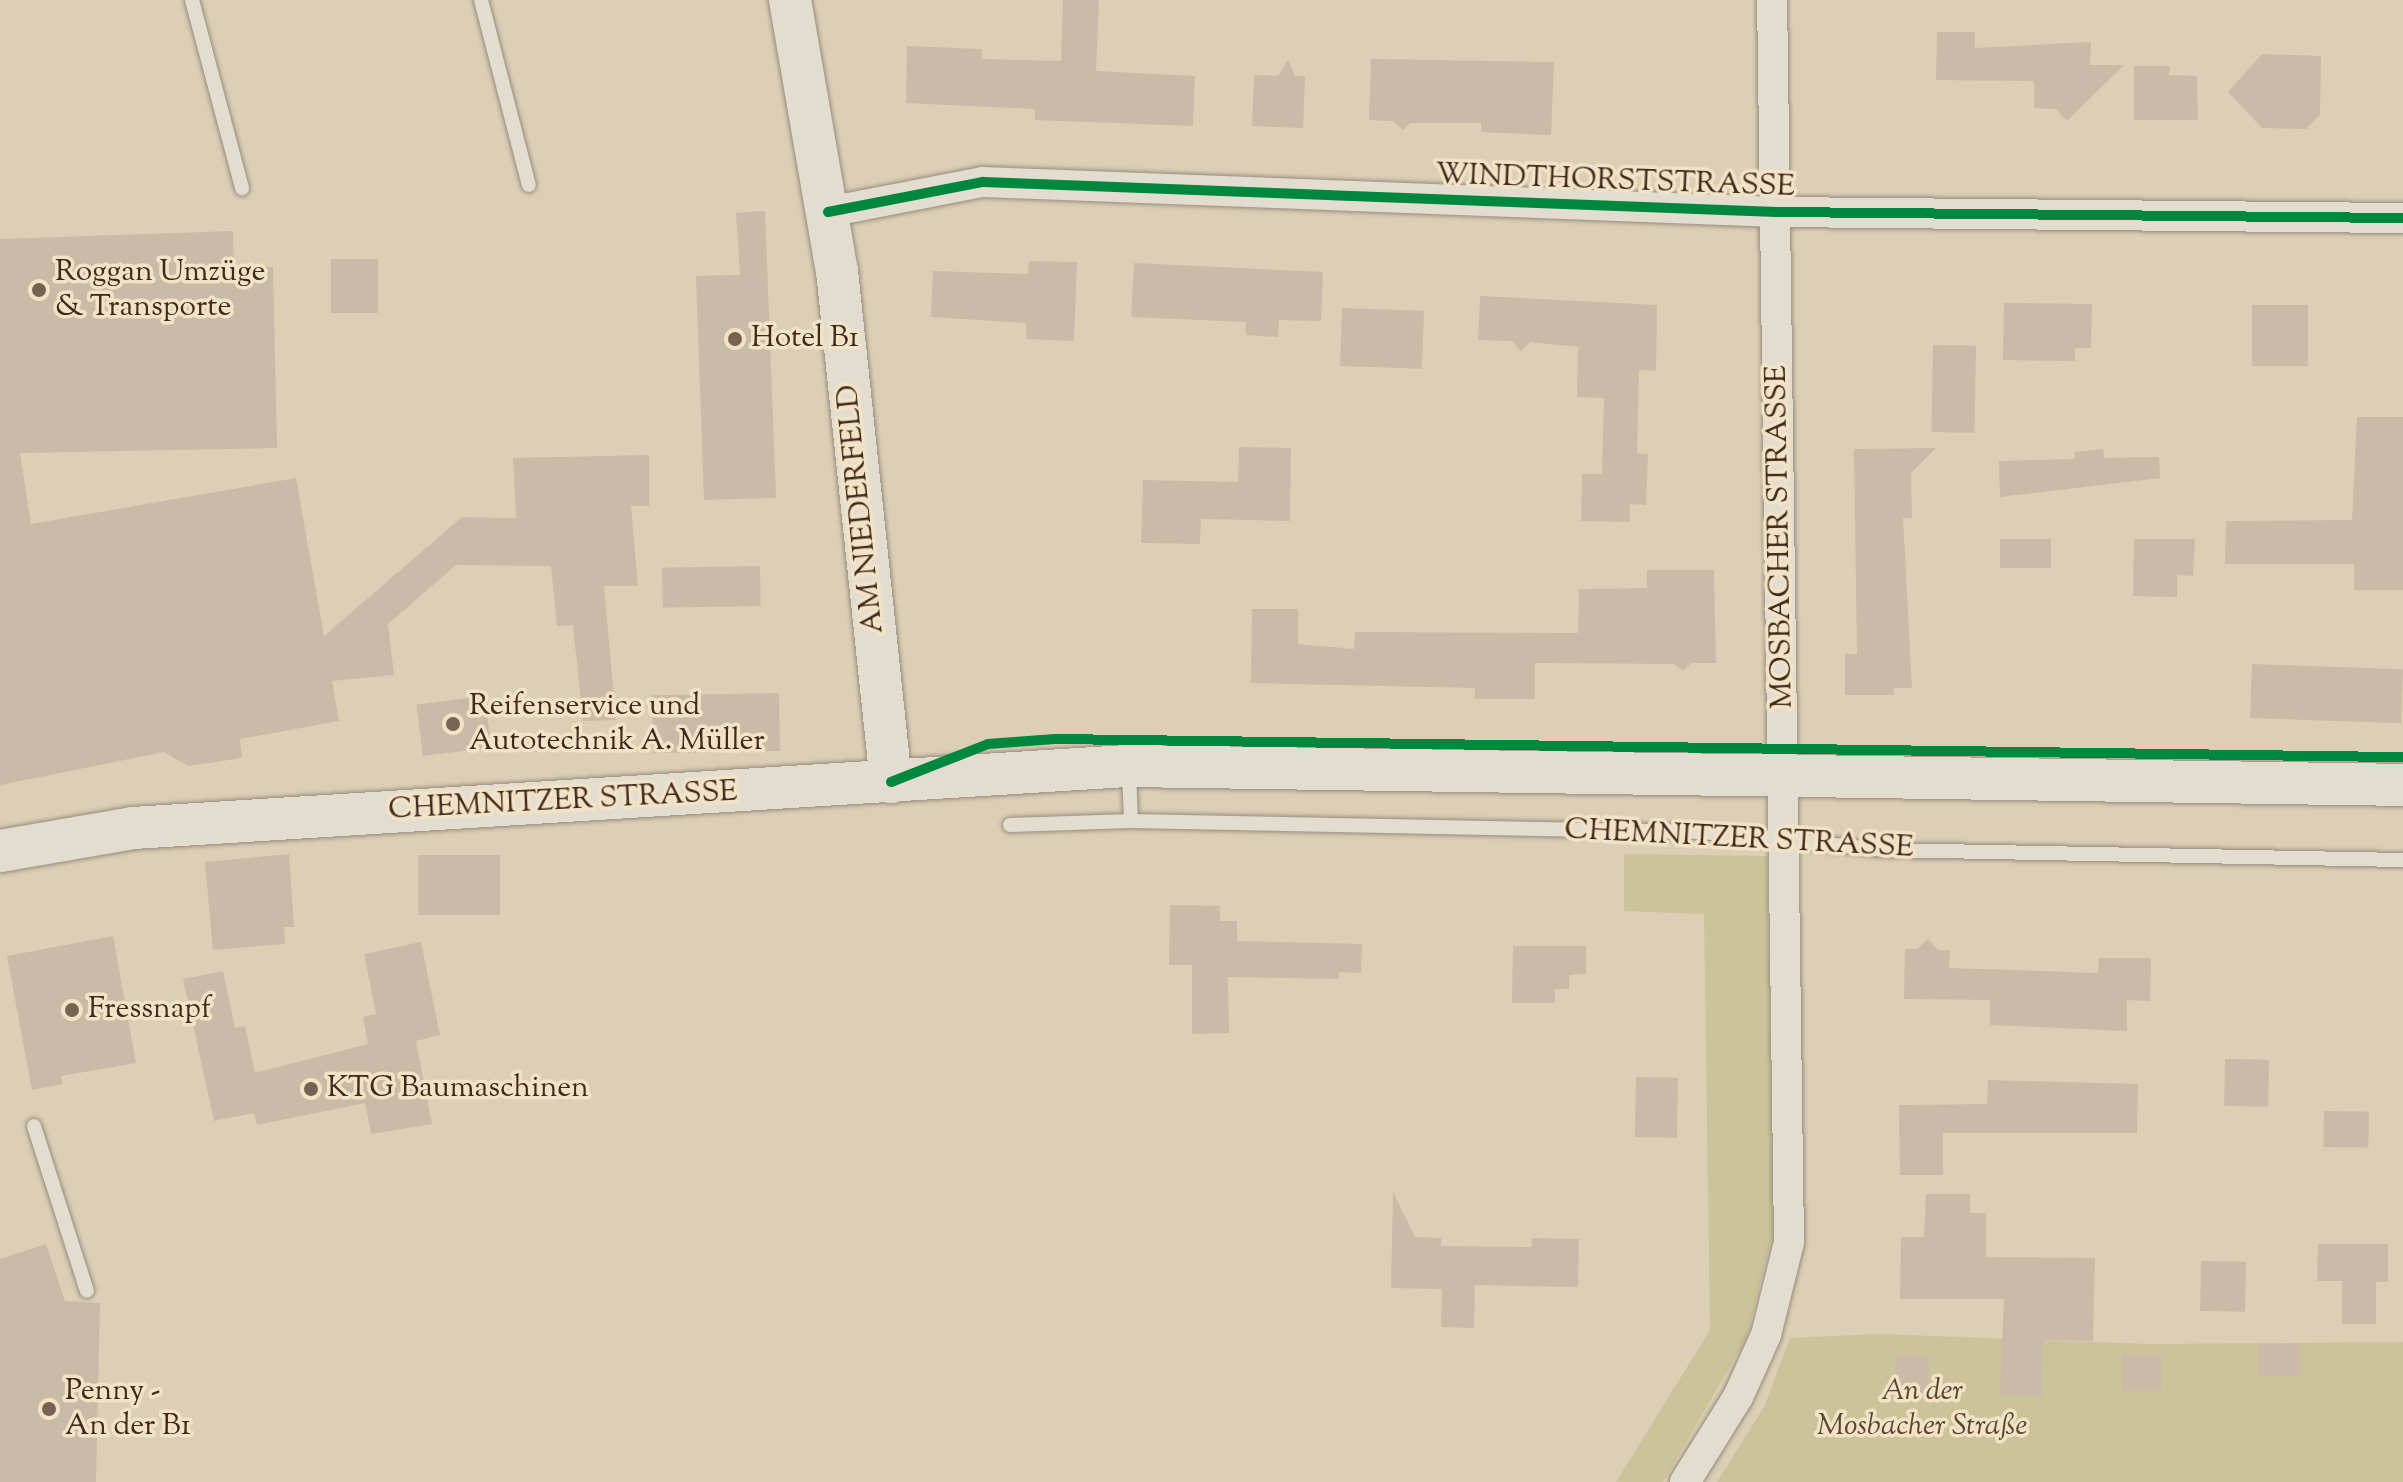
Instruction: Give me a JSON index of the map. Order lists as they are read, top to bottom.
{
  "streets": {
    "main road": ["AM NIEDERFELD", "CHEMNITZER STRASSE"],
    "street": ["WINDTHORSTSTRASSE", "MOSBACHER STRASSE"]
  },
  "crossings": [
    ["WINDTHORSTSTRASSE", "AM NIEDERFELD"],
    ["WINDTHORSTSTRASSE", "MOSBACHER STRASSE"],
    ["AM NIEDERFELD", "CHEMNITZER STRASSE"],
    ["MOSBACHER STRASSE", "CHEMNITZER STRASSE"]
  ],
  "parks": ["An der Mosbacher Straße"],
  "places": [
    "Roggan Umzüge & Transporte",
    "Hotel B1",
    "Reifenservice und Autotechnik A. Müller",
    "Fressnapf",
    "KTG Baumaschinen",
    "Penny - An der B1"
  ]
}
